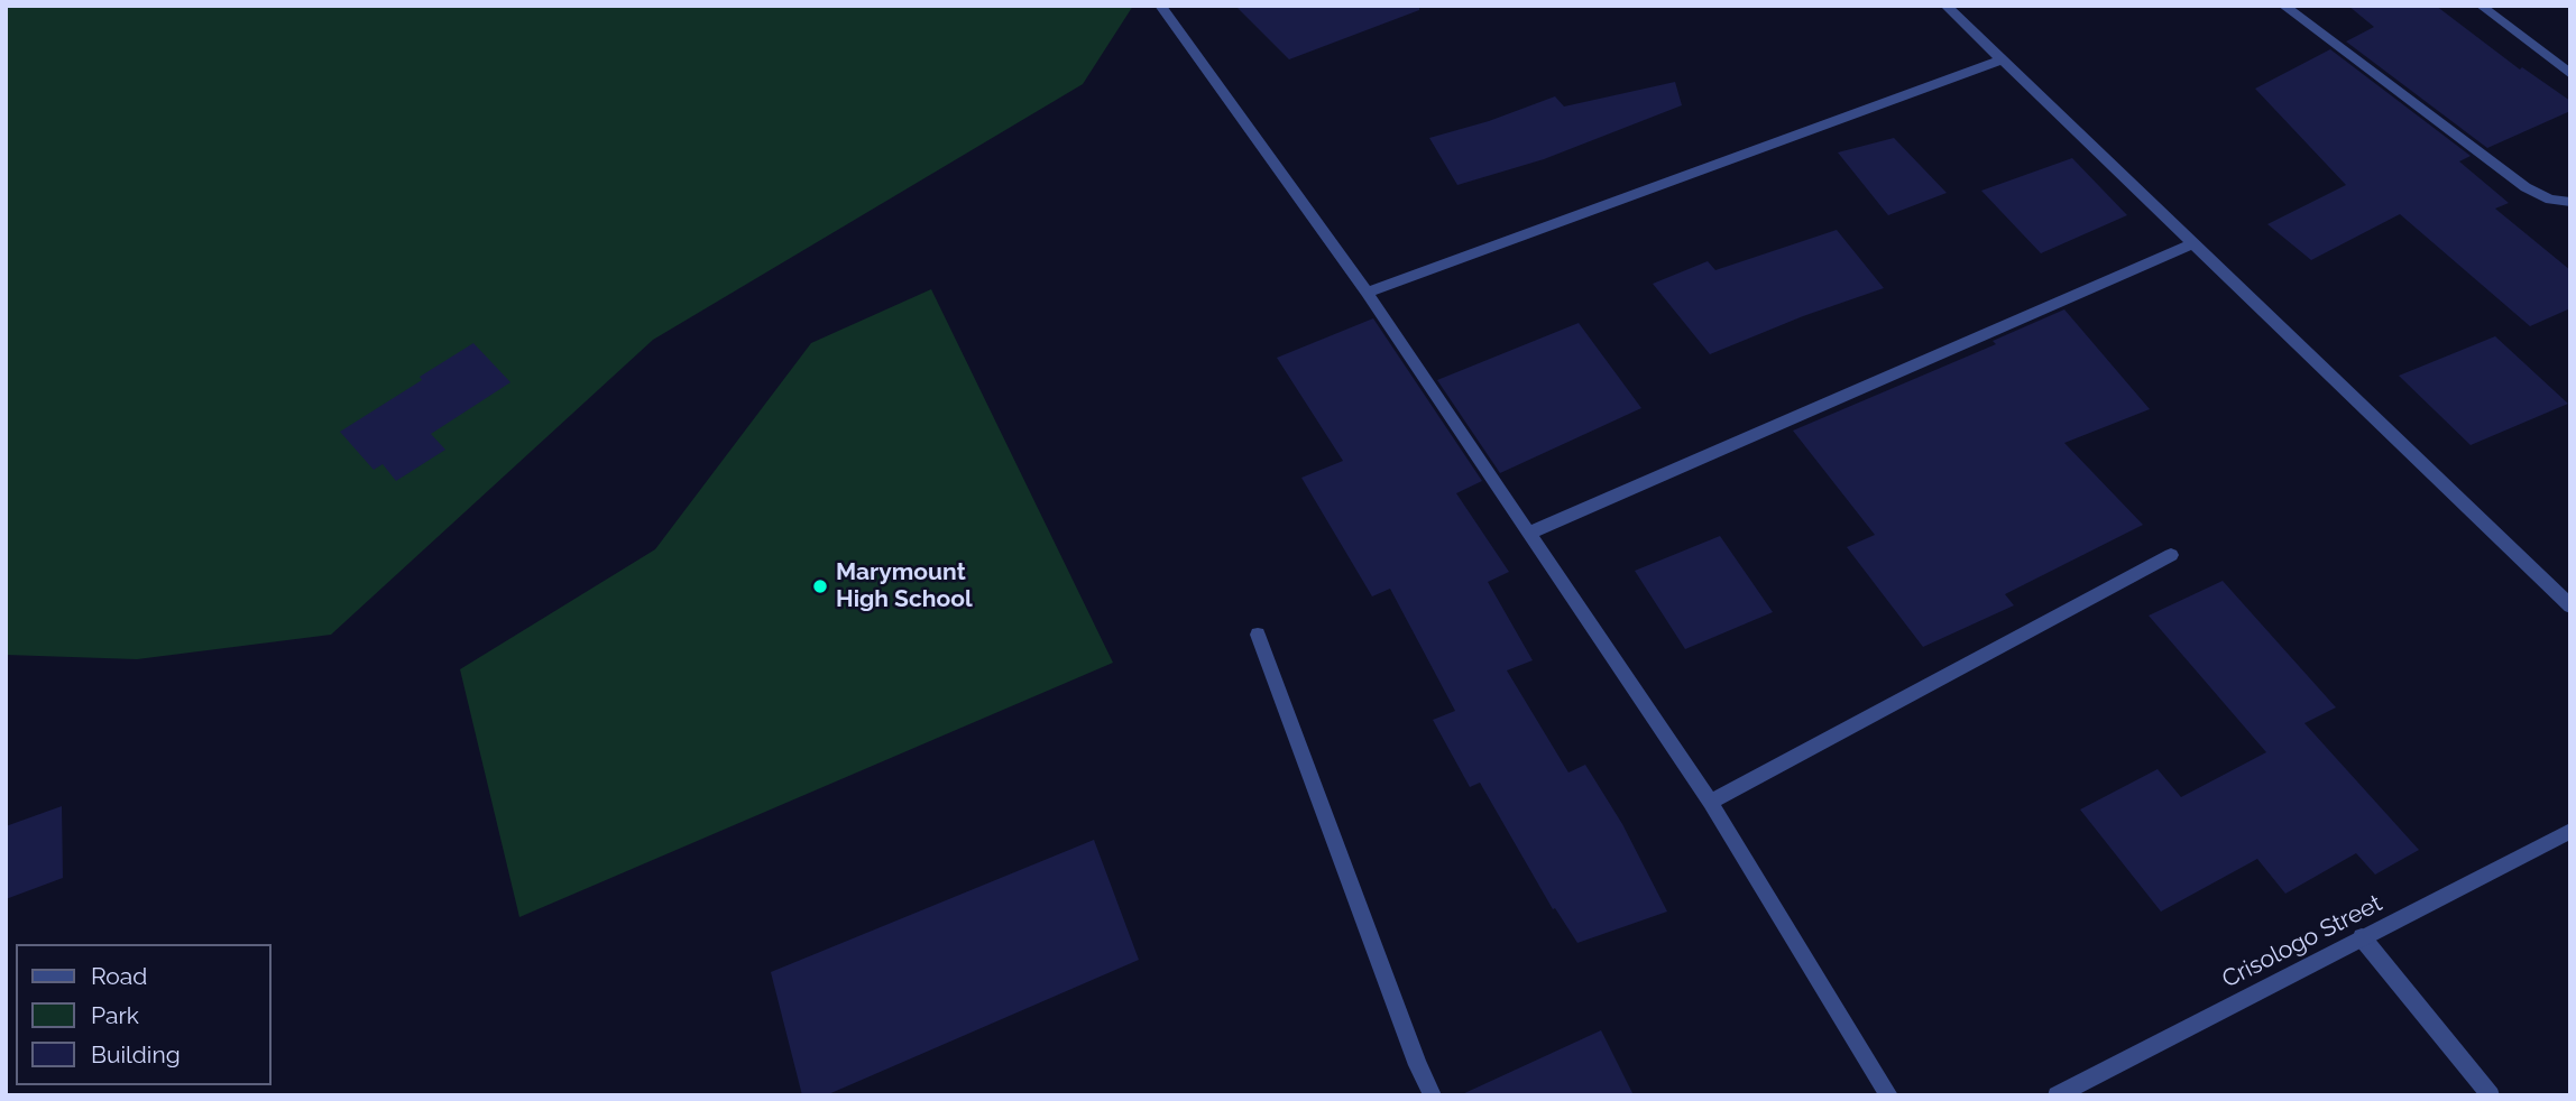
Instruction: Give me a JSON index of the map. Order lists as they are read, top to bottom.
{
  "streets": {
    "street": ["Crisologo Street"]
  },
  "places": ["Marymount High School"],
  "legend": ["Road", "Park", "Building"]
}
